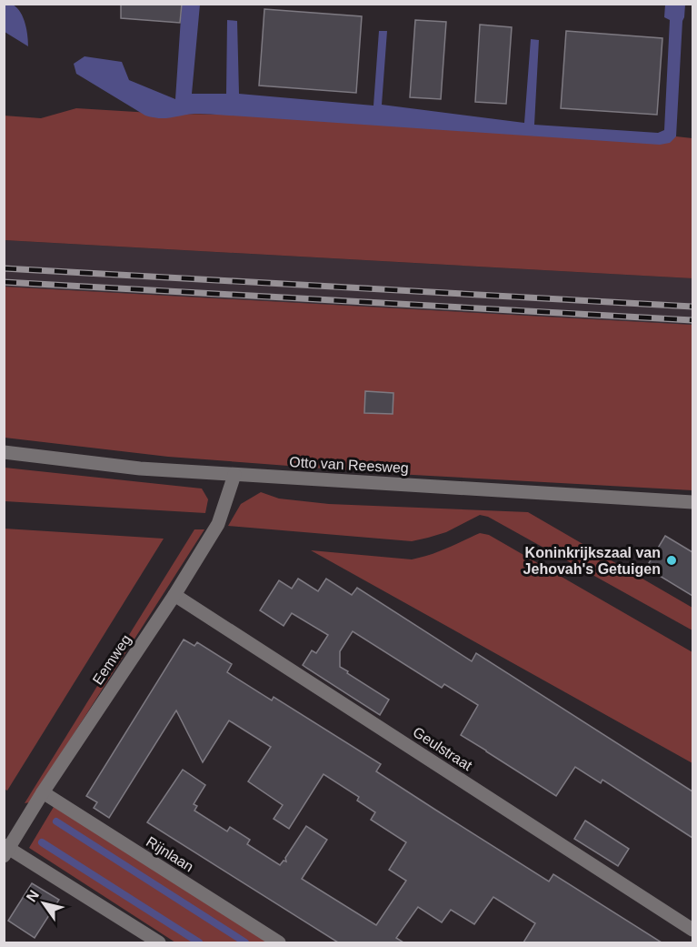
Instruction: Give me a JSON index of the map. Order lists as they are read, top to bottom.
{
  "streets": {
    "street": [
      "Otto van Reesweg",
      "Eemweg",
      "Geulstraat",
      "Rijnlaan"
    ]
  },
  "crossings": [
    ["Otto van Reesweg", "Eemweg"],
    ["Eemweg", "Geulstraat"],
    ["Eemweg", "Rijnlaan"]
  ],
  "places": ["Koninkrijkszaal van Jehovah's Getuigen"],
  "north": "top left"
}
